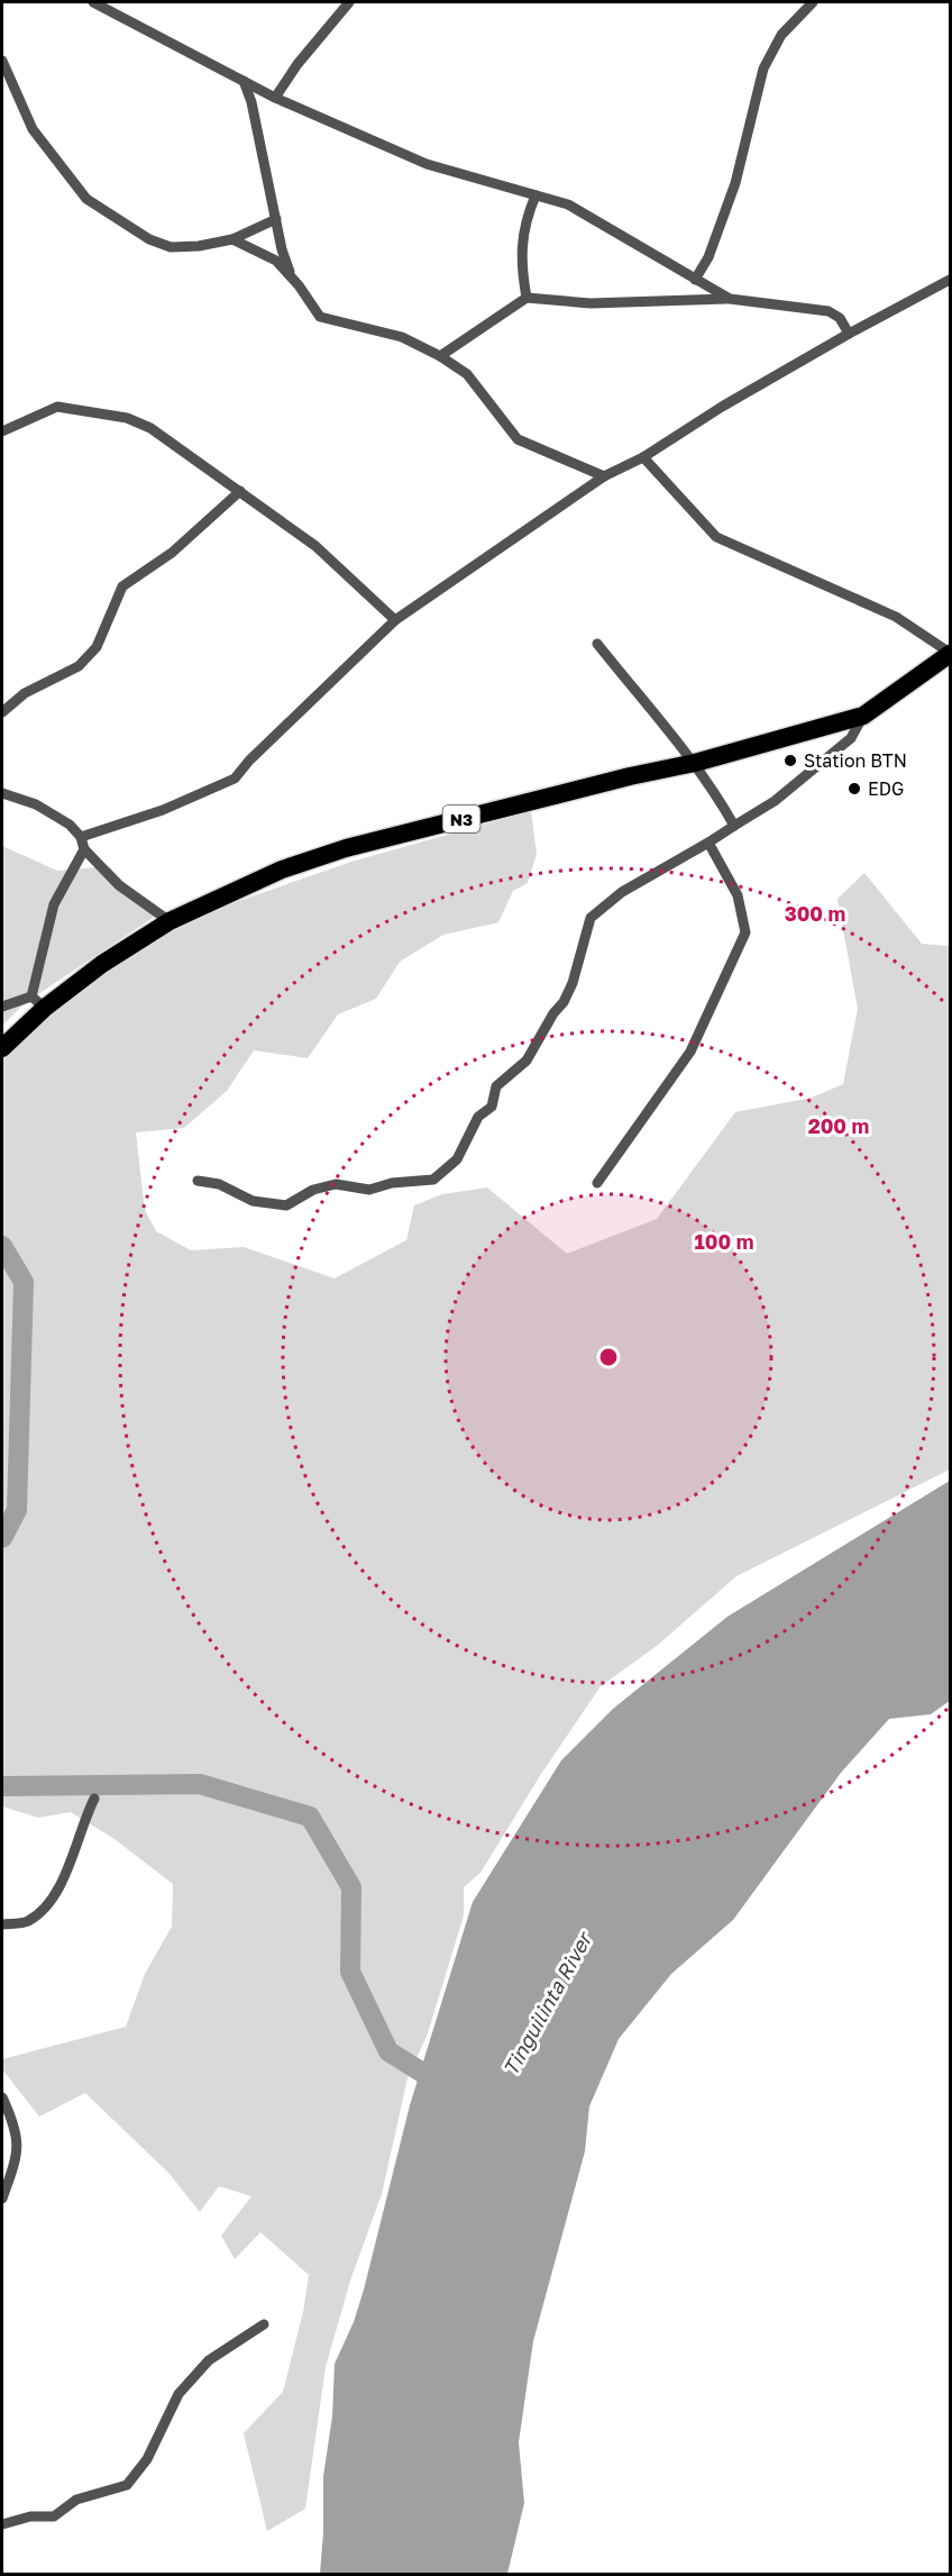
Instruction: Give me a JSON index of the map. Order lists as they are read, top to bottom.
{
  "streets": {
    "highway": ["N3"]
  },
  "water": ["Tinguilinta River"],
  "places": ["Station BTN", "EDG"],
  "rings": ["300 m", "200 m", "100 m"]
}
